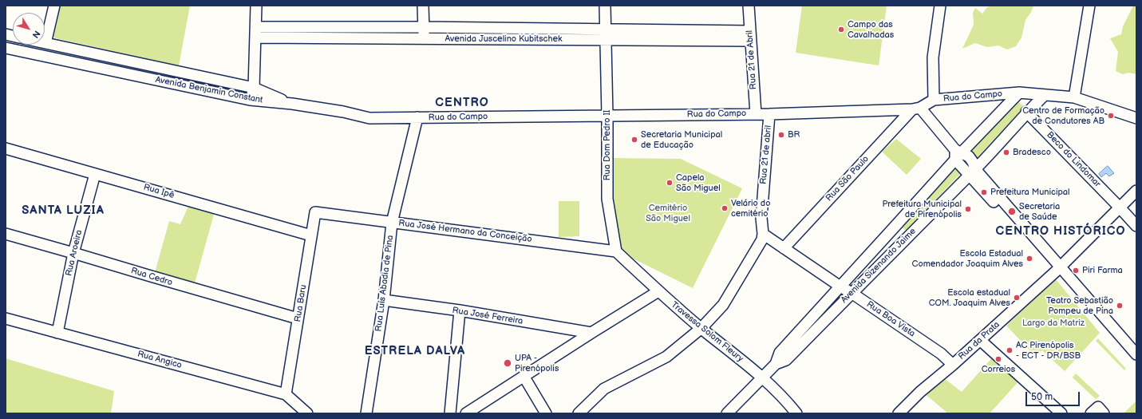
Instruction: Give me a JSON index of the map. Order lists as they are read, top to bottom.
{
  "streets": {
    "street": [
      "Avenida Juscelino Kubitschek",
      "Rua 21 de Abril",
      "Avenida Benjamin Constant",
      "Rua do Campo",
      "Rua Dom Pedro II",
      "Rua 21 de abril",
      "Beco do Lindomar",
      "Rua São Paulo",
      "Rua Ipê",
      "Rua José Hermano da Conceição",
      "Rua Aroeira",
      "Avenida Sizenando Jaime",
      "Rua Cedro",
      "Rua Luís Abadia de Pina",
      "Rua Baru",
      "Rua José Ferreira",
      "Rua Boa Vista",
      "Travessa Solom Fleury",
      "Rua da Prata",
      "Rua Angico"
    ]
  },
  "crossings": [
    ["Avenida Juscelino Kubitschek", "Rua 21 de Abril"],
    ["Avenida Juscelino Kubitschek", "Rua Dom Pedro II"],
    ["Rua 21 de Abril", "Rua do Campo"],
    ["Avenida Benjamin Constant", "Rua do Campo"],
    ["Rua do Campo", "Rua Dom Pedro II"],
    ["Rua do Campo", "Rua 21 de abril"],
    ["Rua do Campo", "Rua São Paulo"],
    ["Rua do Campo", "Avenida Sizenando Jaime"],
    ["Rua do Campo", "Rua Luís Abadia de Pina"],
    ["Rua Dom Pedro II", "Rua José Hermano da Conceição"],
    ["Rua Dom Pedro II", "Travessa Solom Fleury"],
    ["Rua 21 de abril", "Rua Boa Vista"],
    ["Beco do Lindomar", "Avenida Sizenando Jaime"],
    ["Beco do Lindomar", "Rua da Prata"],
    ["Rua São Paulo", "Rua Boa Vista"],
    ["Rua Ipê", "Rua Aroeira"],
    ["Rua Ipê", "Rua Baru"],
    ["Rua José Hermano da Conceição", "Rua Luís Abadia de Pina"],
    ["Rua José Hermano da Conceição", "Rua Baru"],
    ["Rua José Hermano da Conceição", "Travessa Solom Fleury"],
    ["Rua Aroeira", "Rua Cedro"],
    ["Rua Aroeira", "Rua Angico"],
    ["Avenida Sizenando Jaime", "Rua Boa Vista"],
    ["Avenida Sizenando Jaime", "Travessa Solom Fleury"],
    ["Rua Cedro", "Rua Baru"],
    ["Rua Luís Abadia de Pina", "Rua José Ferreira"],
    ["Rua Baru", "Rua Angico"],
    ["Rua Boa Vista", "Rua da Prata"]
  ],
  "districts": [
    "CENTRO",
    "SANTA LUZIA",
    "CENTRO HISTÓRICO",
    "ESTRELA DALVA"
  ],
  "parks": ["Cemitério São Miguel", "Largo da Matriz"],
  "places": [
    "Campo das Cavalhadas",
    "Centro de Formação de Condutores AB",
    "BR",
    "Secretaria Municipal de Educação",
    "Bradesco",
    "Capela São Miguel",
    "Prefeitura Municipal",
    "Velário do cemitério",
    "Prefeitura Municipal de Pirenópolis",
    "Secretaria de Saúde",
    "Escola Estadual Comendador Joaquim Alves",
    "Piri Farma",
    "Escola estadual COM. Joaquim Alves",
    "Teatro Sebastião Pompeu de Pina",
    "AC Pirenópolis - ECT - DR/BSB",
    "Correios",
    "UPA - Pirenópolis"
  ],
  "scale_bar": "50 m",
  "north": "bottom right"
}
